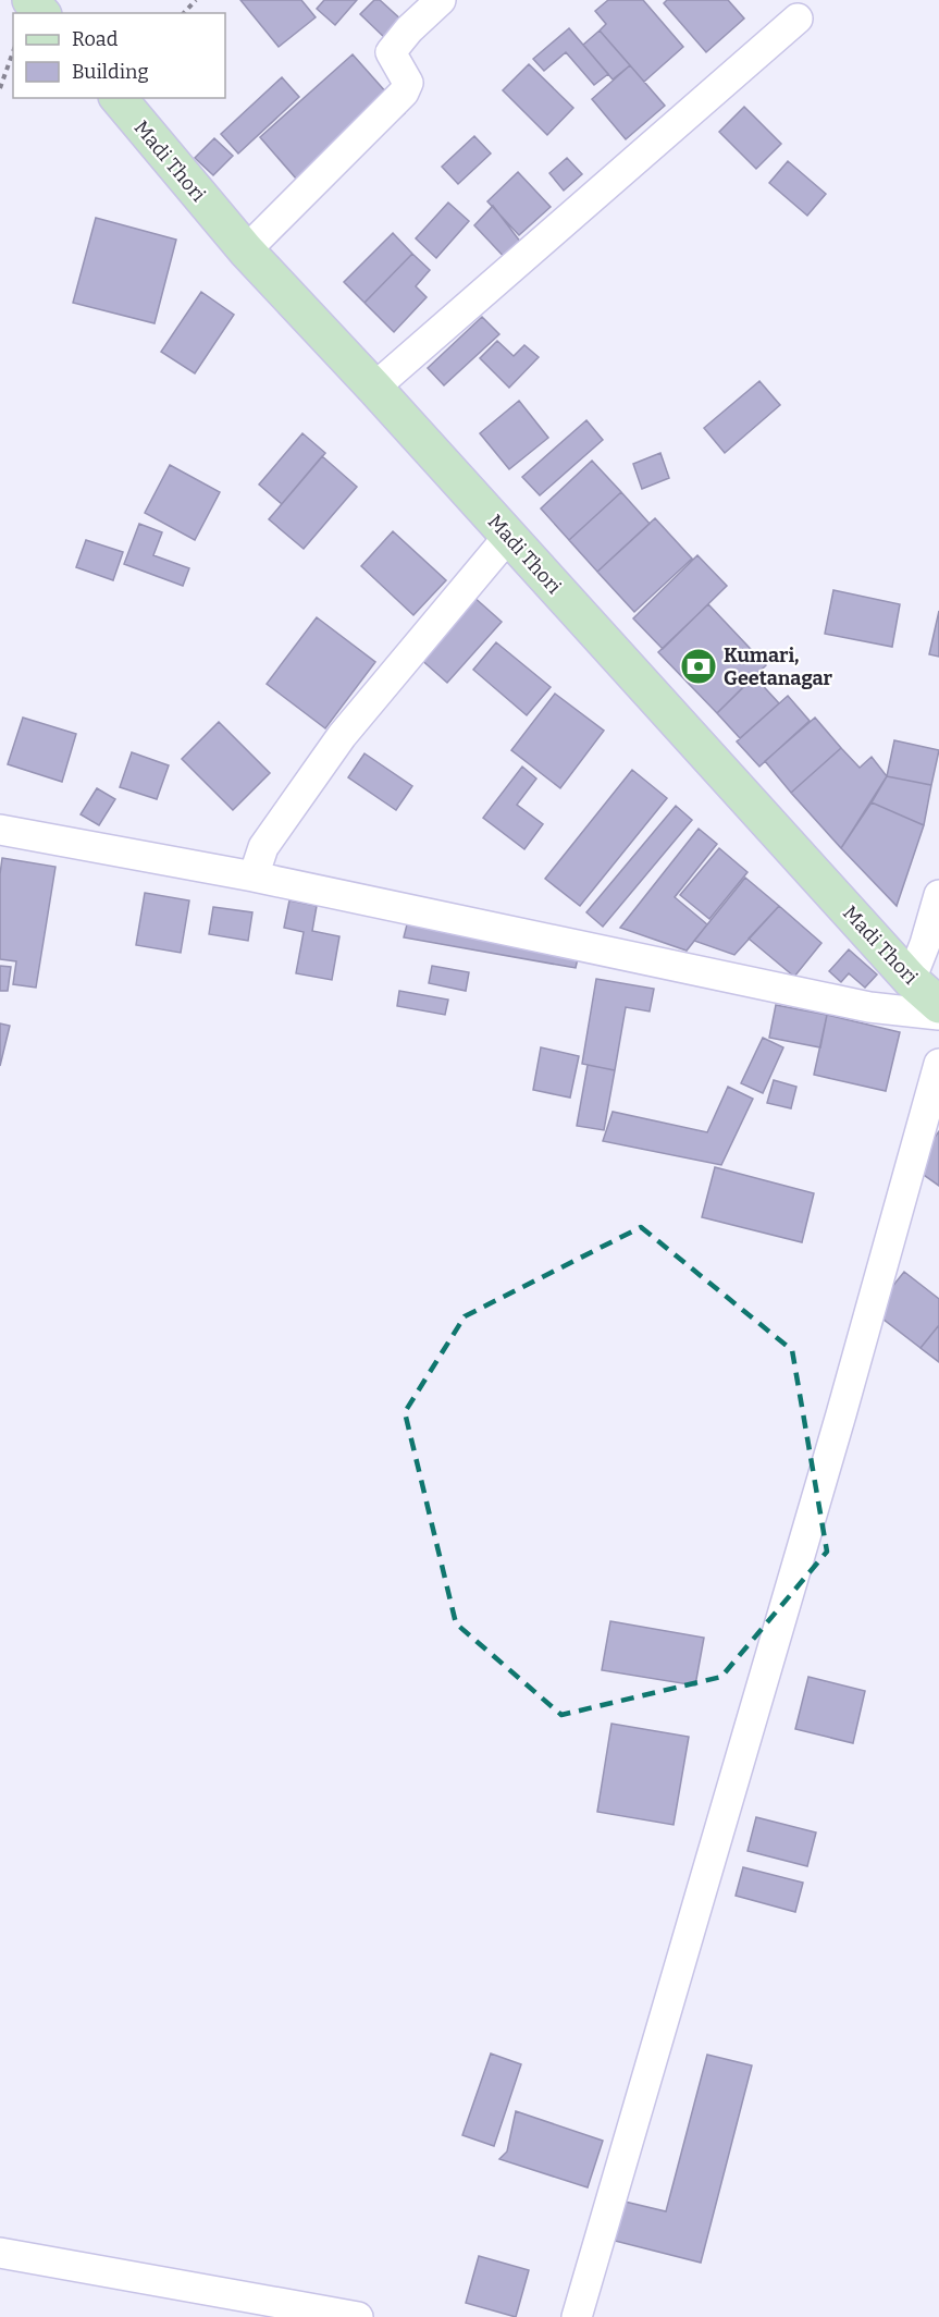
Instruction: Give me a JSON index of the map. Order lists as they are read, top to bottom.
{
  "streets": {
    "main road": ["Madi Thori"]
  },
  "places": {
    "bank": ["Kumari, Geetanagar"]
  },
  "legend": ["Road", "Building"]
}
